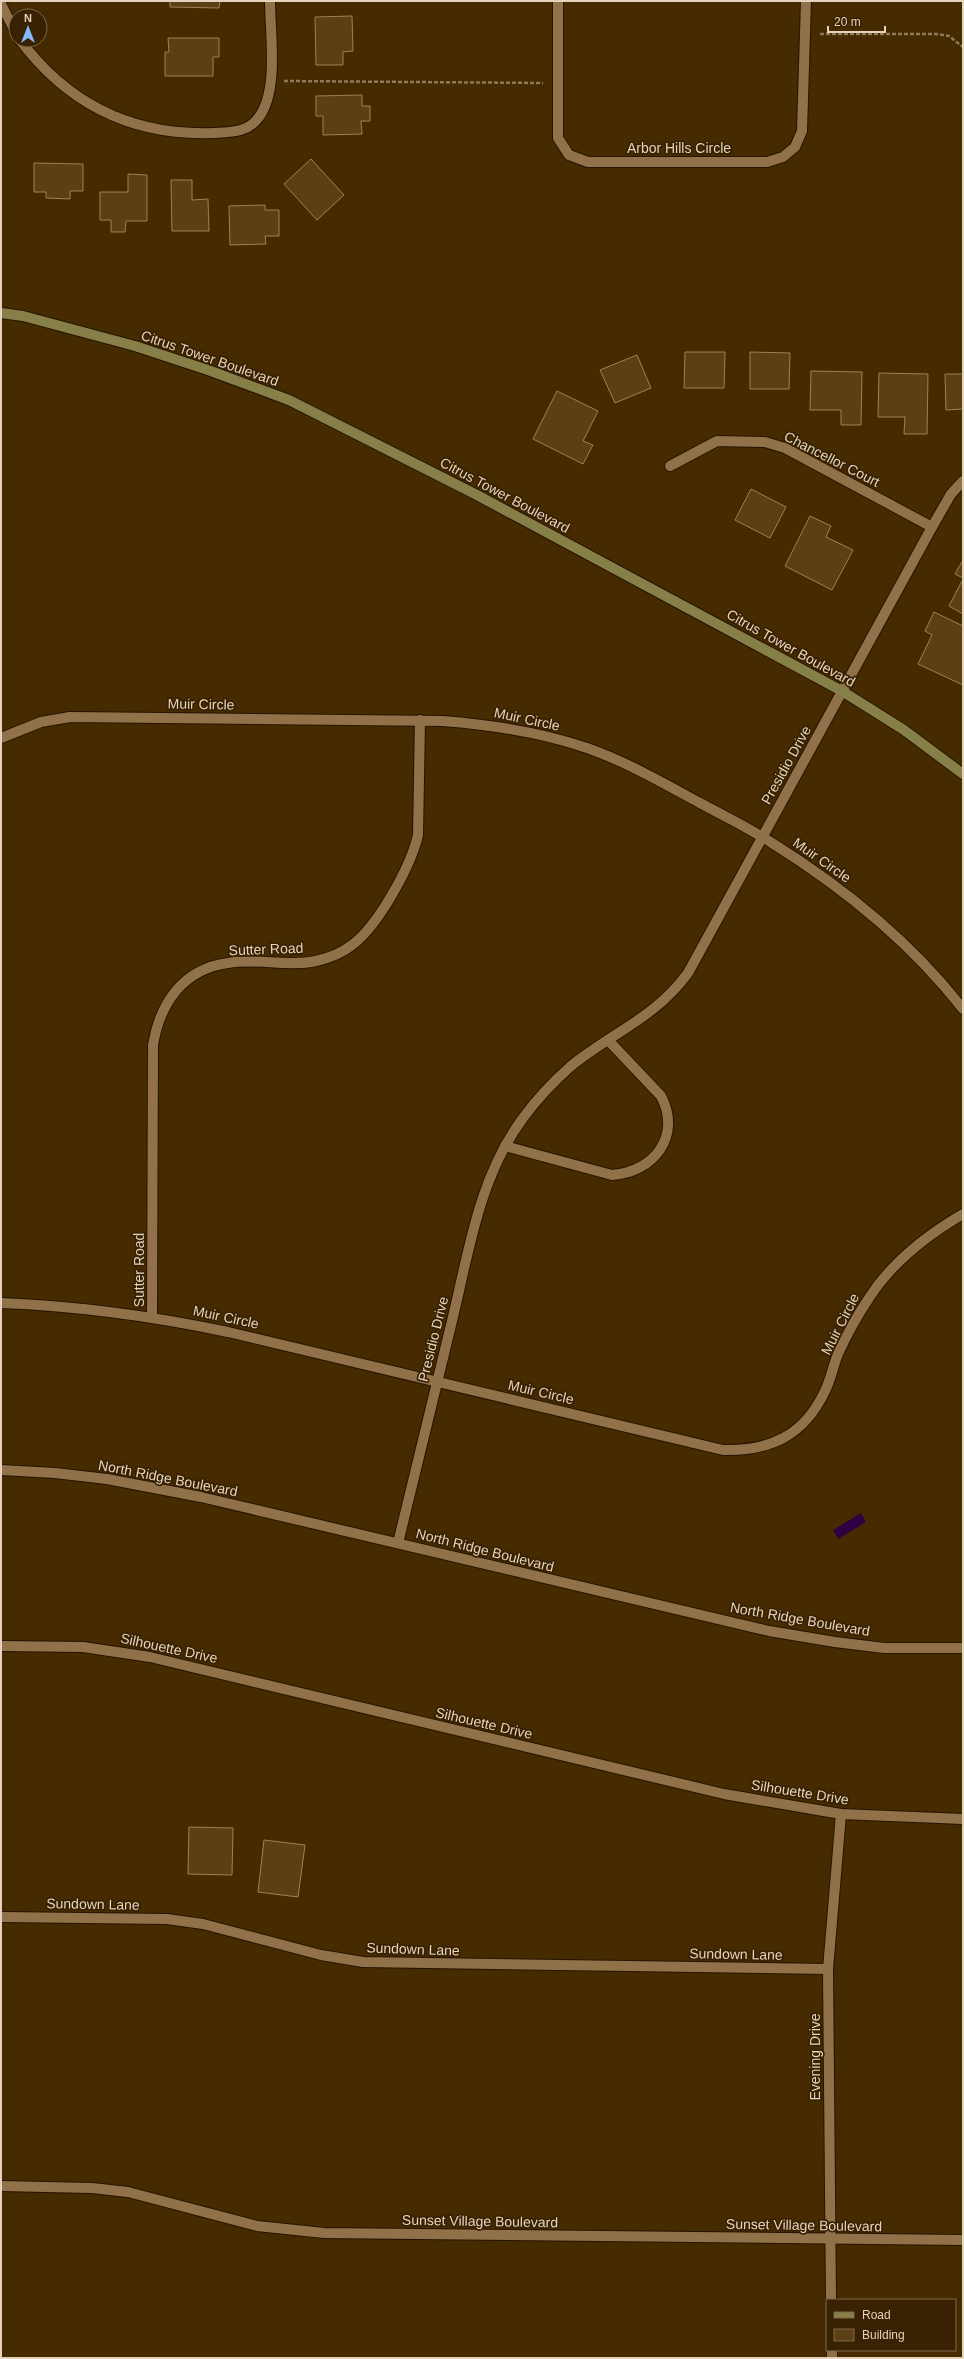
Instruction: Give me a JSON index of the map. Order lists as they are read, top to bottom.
{
  "streets": {
    "main road": ["Citrus Tower Boulevard"],
    "street": [
      "Arbor Hills Circle",
      "Chancellor Court",
      "Muir Circle",
      "Presidio Drive",
      "Sutter Road",
      "North Ridge Boulevard",
      "Silhouette Drive",
      "Sundown Lane",
      "Evening Drive",
      "Sunset Village Boulevard"
    ]
  },
  "crossings": [
    ["Citrus Tower Boulevard", "Presidio Drive"],
    ["Chancellor Court", "Presidio Drive"],
    ["Muir Circle", "Presidio Drive"],
    ["Muir Circle", "Sutter Road"],
    ["Presidio Drive", "North Ridge Boulevard"],
    ["Silhouette Drive", "Evening Drive"],
    ["Sundown Lane", "Evening Drive"],
    ["Evening Drive", "Sunset Village Boulevard"]
  ],
  "legend": ["Road", "Building"],
  "scale_bar": "20 m",
  "north": "top"
}
